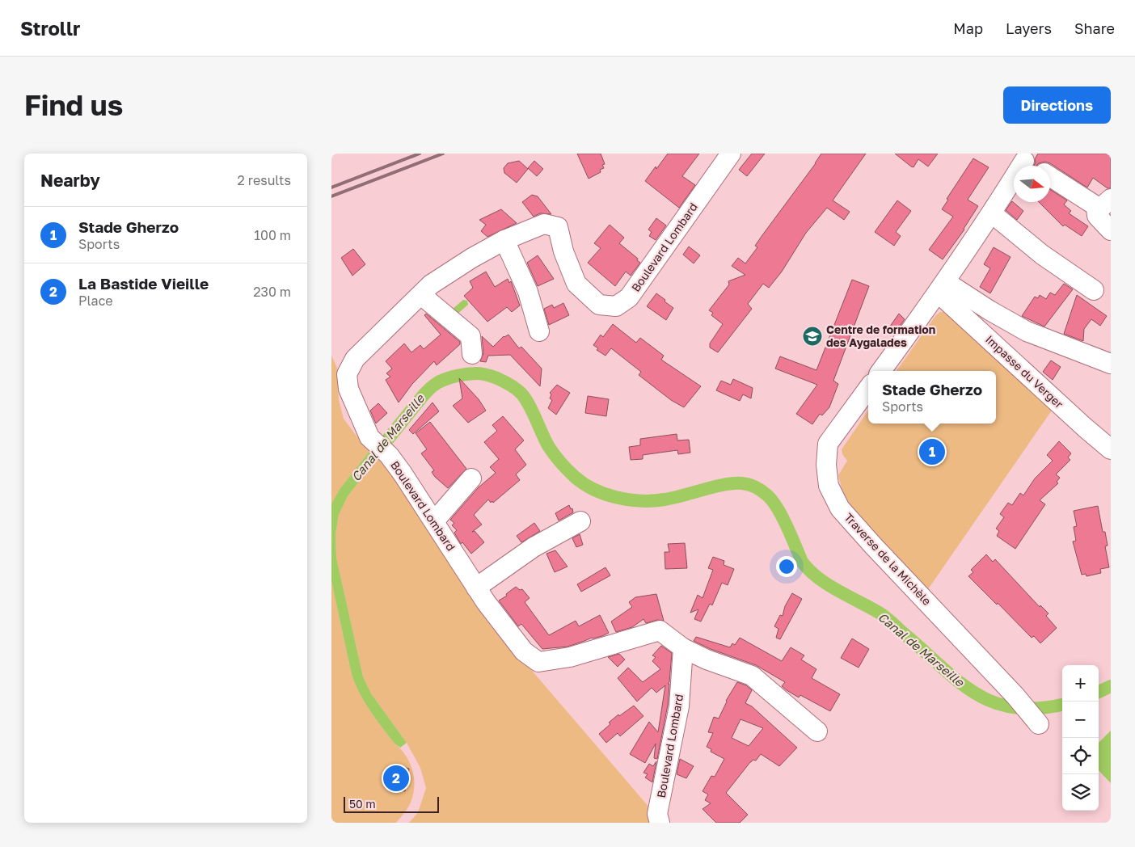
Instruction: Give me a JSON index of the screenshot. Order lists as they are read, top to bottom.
{
  "streets": {
    "street": ["Boulevard Lombard", "Impasse du Verger", "Traverse de la Michèle"]
  },
  "water": ["Canal de Marseille"],
  "places": {
    "school or university": ["Centre de formation des Aygalades"]
  },
  "scale_bar": "50 m",
  "north": "right",
  "page": {
    "header": "Strollr",
    "nav": ["Map", "Layers", "Share"],
    "buttons": "Directions",
    "title": "Find us",
    "heading": ["Nearby", "2 results"],
    "list": [
      {
        "mark": "1",
        "name": "Stade Gherzo",
        "note": "Sports",
        "value": "100 m"
      },
      {
        "mark": "2",
        "name": "La Bastide Vieille",
        "note": "Place",
        "value": "230 m"
      }
    ],
    "popup": ["Stade Gherzo", "Sports"],
    "pins": ["1", "2"],
    "map_buttons": ["+", "−"],
    "scale": "50 m"
  }
}
